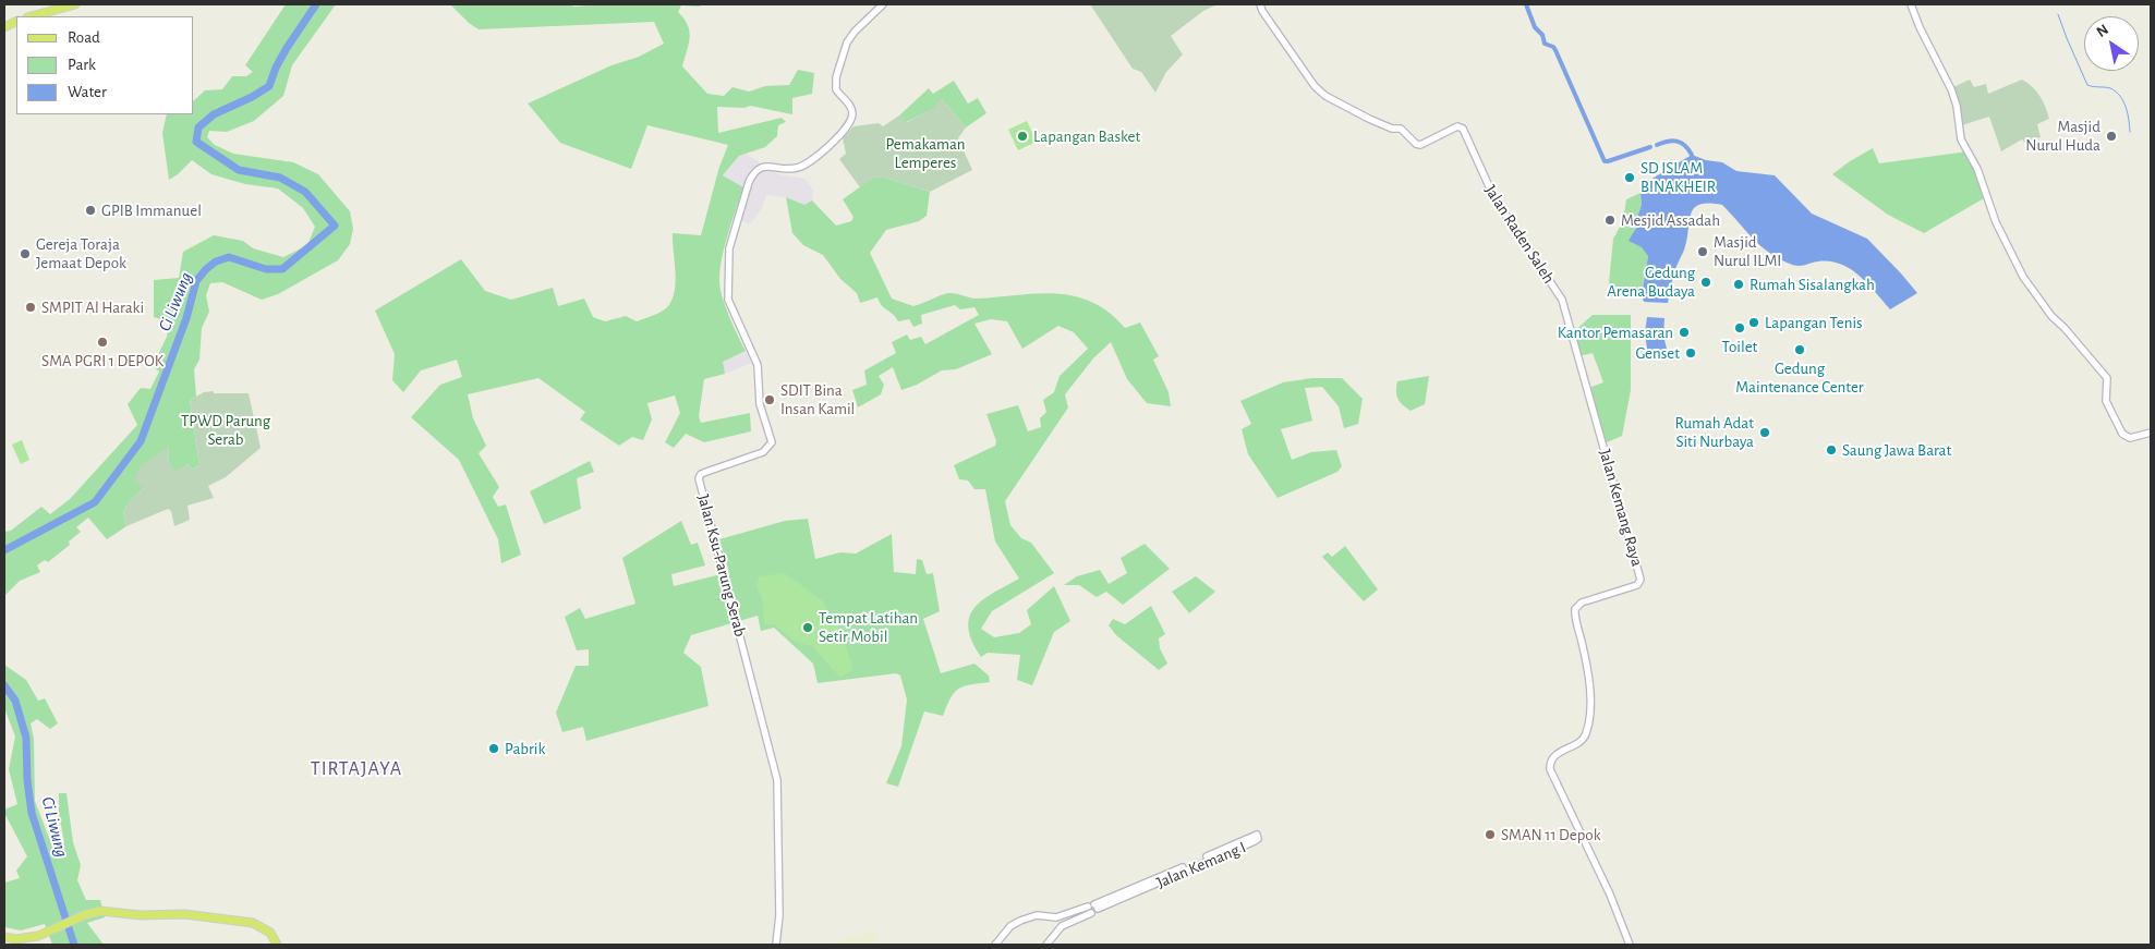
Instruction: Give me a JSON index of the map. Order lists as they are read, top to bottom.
{
  "streets": {
    "street": [
      "Jalan Raden Saleh",
      "Jalan Kemang Raya",
      "Jalan Ksu-Parung Serab",
      "Jalan Kemang I"
    ]
  },
  "crossings": [
    ["Jalan Raden Saleh", "Jalan Kemang Raya"]
  ],
  "districts": ["TIRTAJAYA"],
  "water": ["Ci Liwung"],
  "parks": ["Pemakaman Lemperes", "TPWD Parung Serab"],
  "places": [
    "Lapangan Basket",
    "Masjid Nurul Huda",
    "SD ISLAM BINAKHEIR",
    "GPIB Immanuel",
    "Mesjid Assadah",
    "Masjid Nurul ILMI",
    "Gereja Toraja Jemaat Depok",
    "Gedung Arena Budaya",
    "Rumah Sisalangkah",
    "SMPIT Al Haraki",
    "Lapangan Tenis",
    "Toilet",
    "Kantor Pemasaran",
    "SMA PGRI 1 DEPOK",
    "Gedung Maintenance Center",
    "Genset",
    "SDIT Bina Insan Kamil",
    "Rumah Adat Siti Nurbaya",
    "Saung Jawa Barat",
    "Tempat Latihan Setir Mobil",
    "Pabrik",
    "SMAN 11 Depok"
  ],
  "legend": ["Road", "Park", "Water"],
  "north": "top left"
}
